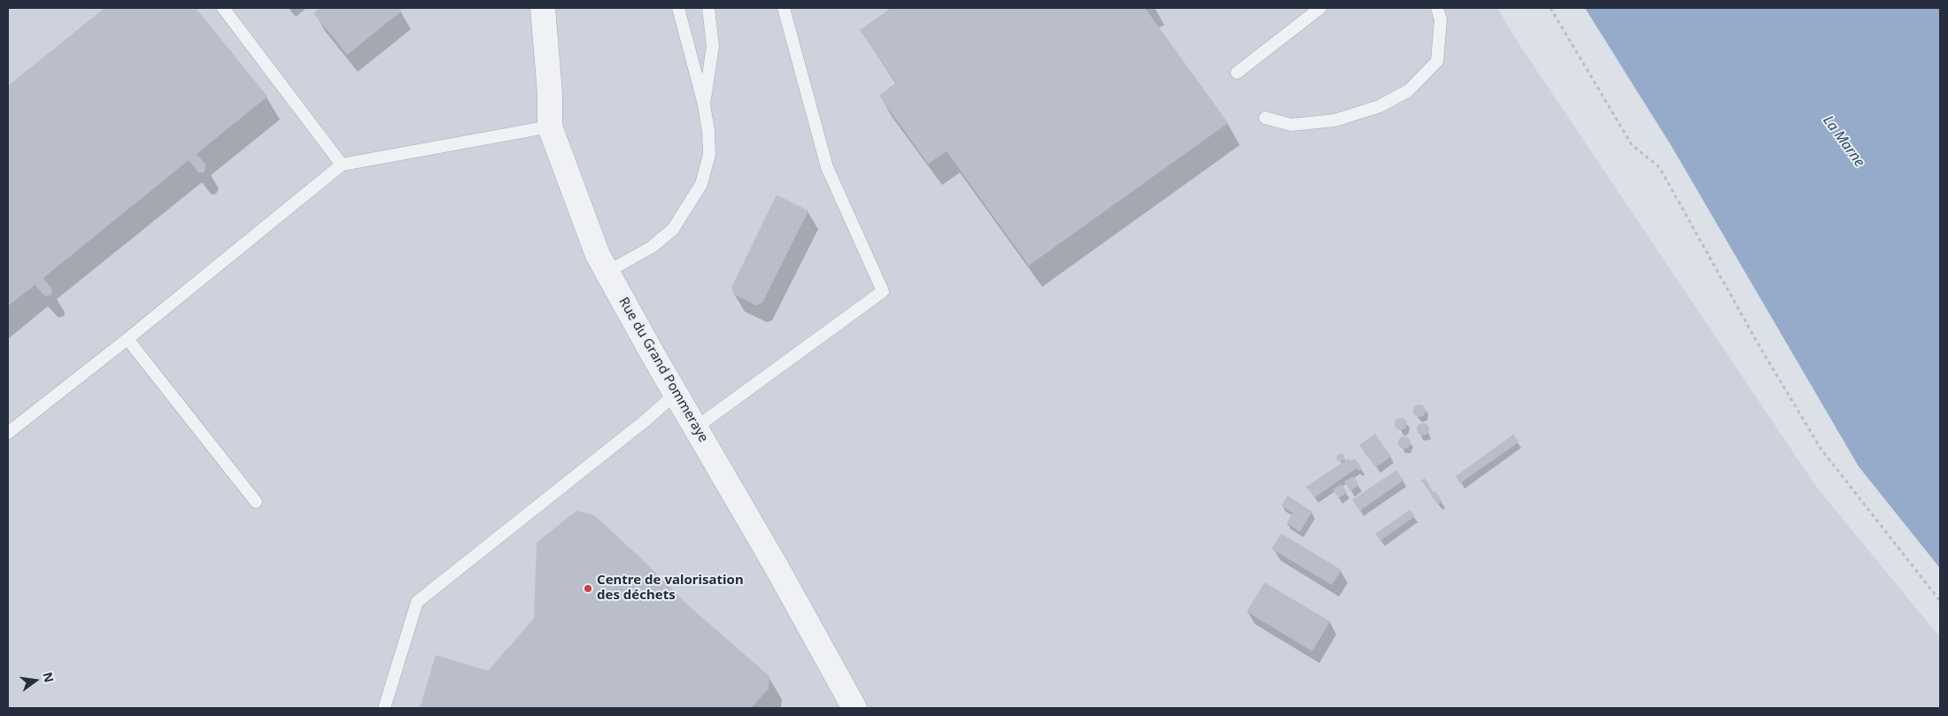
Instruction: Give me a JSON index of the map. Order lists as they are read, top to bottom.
{
  "streets": {
    "street": ["Rue du Grand Pommeraye"]
  },
  "water": ["La Marne"],
  "places": ["Centre de valorisation des déchets"],
  "north": "right"
}
